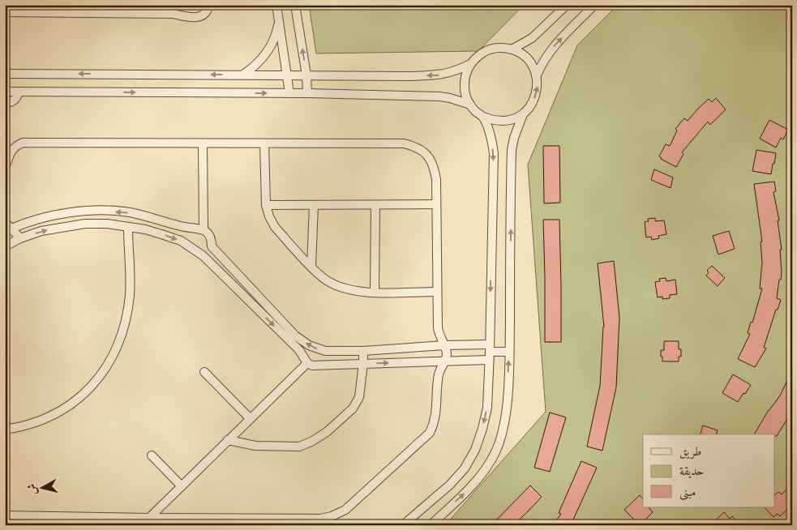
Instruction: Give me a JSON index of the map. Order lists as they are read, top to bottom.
{
  "legend": ["طريق", "حديقة", "مبنى"],
  "north": "left"
}
